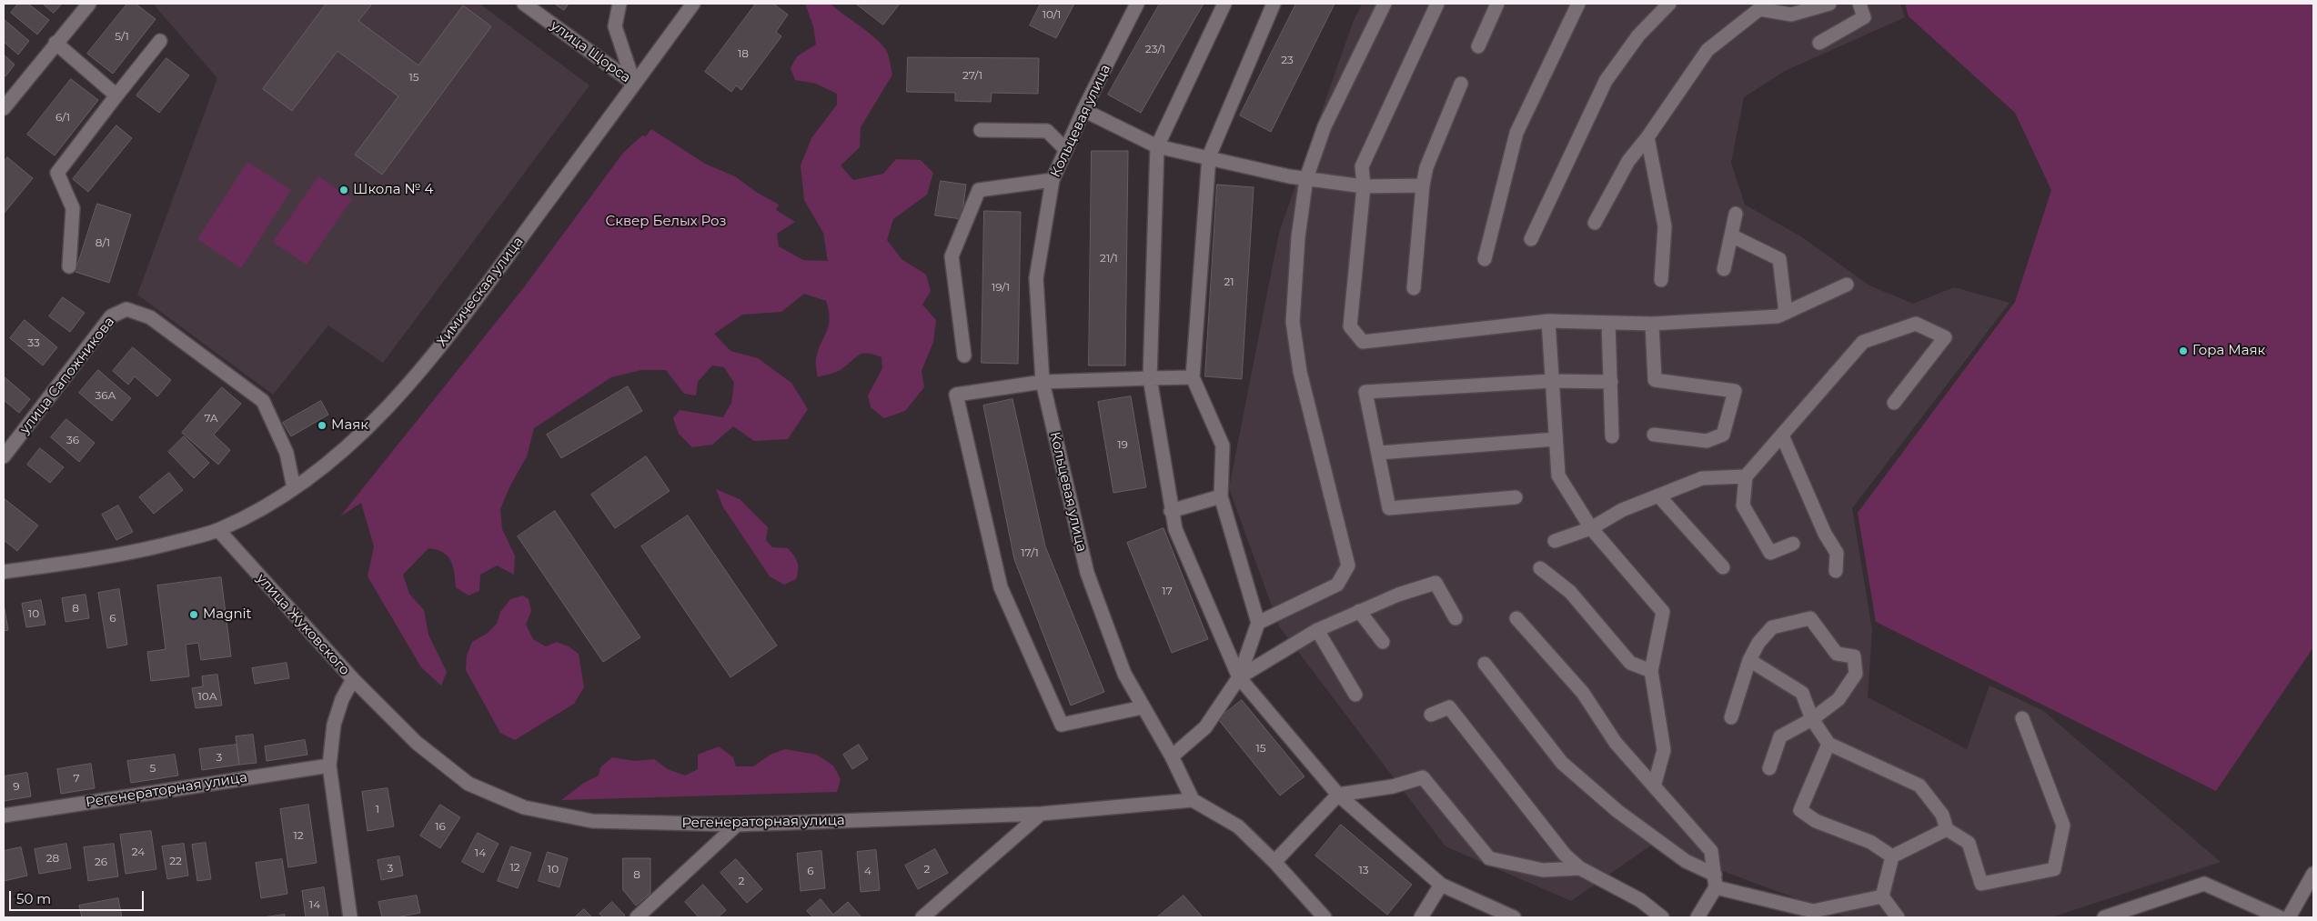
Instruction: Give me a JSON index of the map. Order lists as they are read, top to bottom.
{
  "streets": {
    "street": [
      "улица Щорса",
      "Кольцевая улица",
      "Химическая улица",
      "улица Сапожникова",
      "улица Жуковского",
      "Регенераторная улица"
    ]
  },
  "crossings": [
    ["улица Щорса", "Химическая улица"],
    ["Кольцевая улица", "Регенераторная улица"],
    ["Химическая улица", "улица Сапожникова"],
    ["Химическая улица", "улица Жуковского"],
    ["улица Жуковского", "Регенераторная улица"]
  ],
  "parks": ["Сквер Белых Роз"],
  "places": [
    "Школа № 4",
    "Гора Маяк",
    "Маяк",
    "Magnit"
  ],
  "house_numbers": [
    "10/1",
    "5/1",
    "23/1",
    "18",
    "23",
    "27/1",
    "15",
    "6/1",
    "8/1",
    "21/1",
    "21",
    "19/1",
    "33",
    "36А",
    "7А",
    "36",
    "19",
    "17/1",
    "17",
    "8",
    "10",
    "6",
    "10А",
    "15",
    "3",
    "5",
    "7",
    "9",
    "1",
    "16",
    "12",
    "24",
    "14",
    "28",
    "22",
    "26",
    "12",
    "3",
    "10",
    "2",
    "13",
    "6",
    "4",
    "8",
    "2",
    "14"
  ],
  "scale_bar": "50 m"
}
